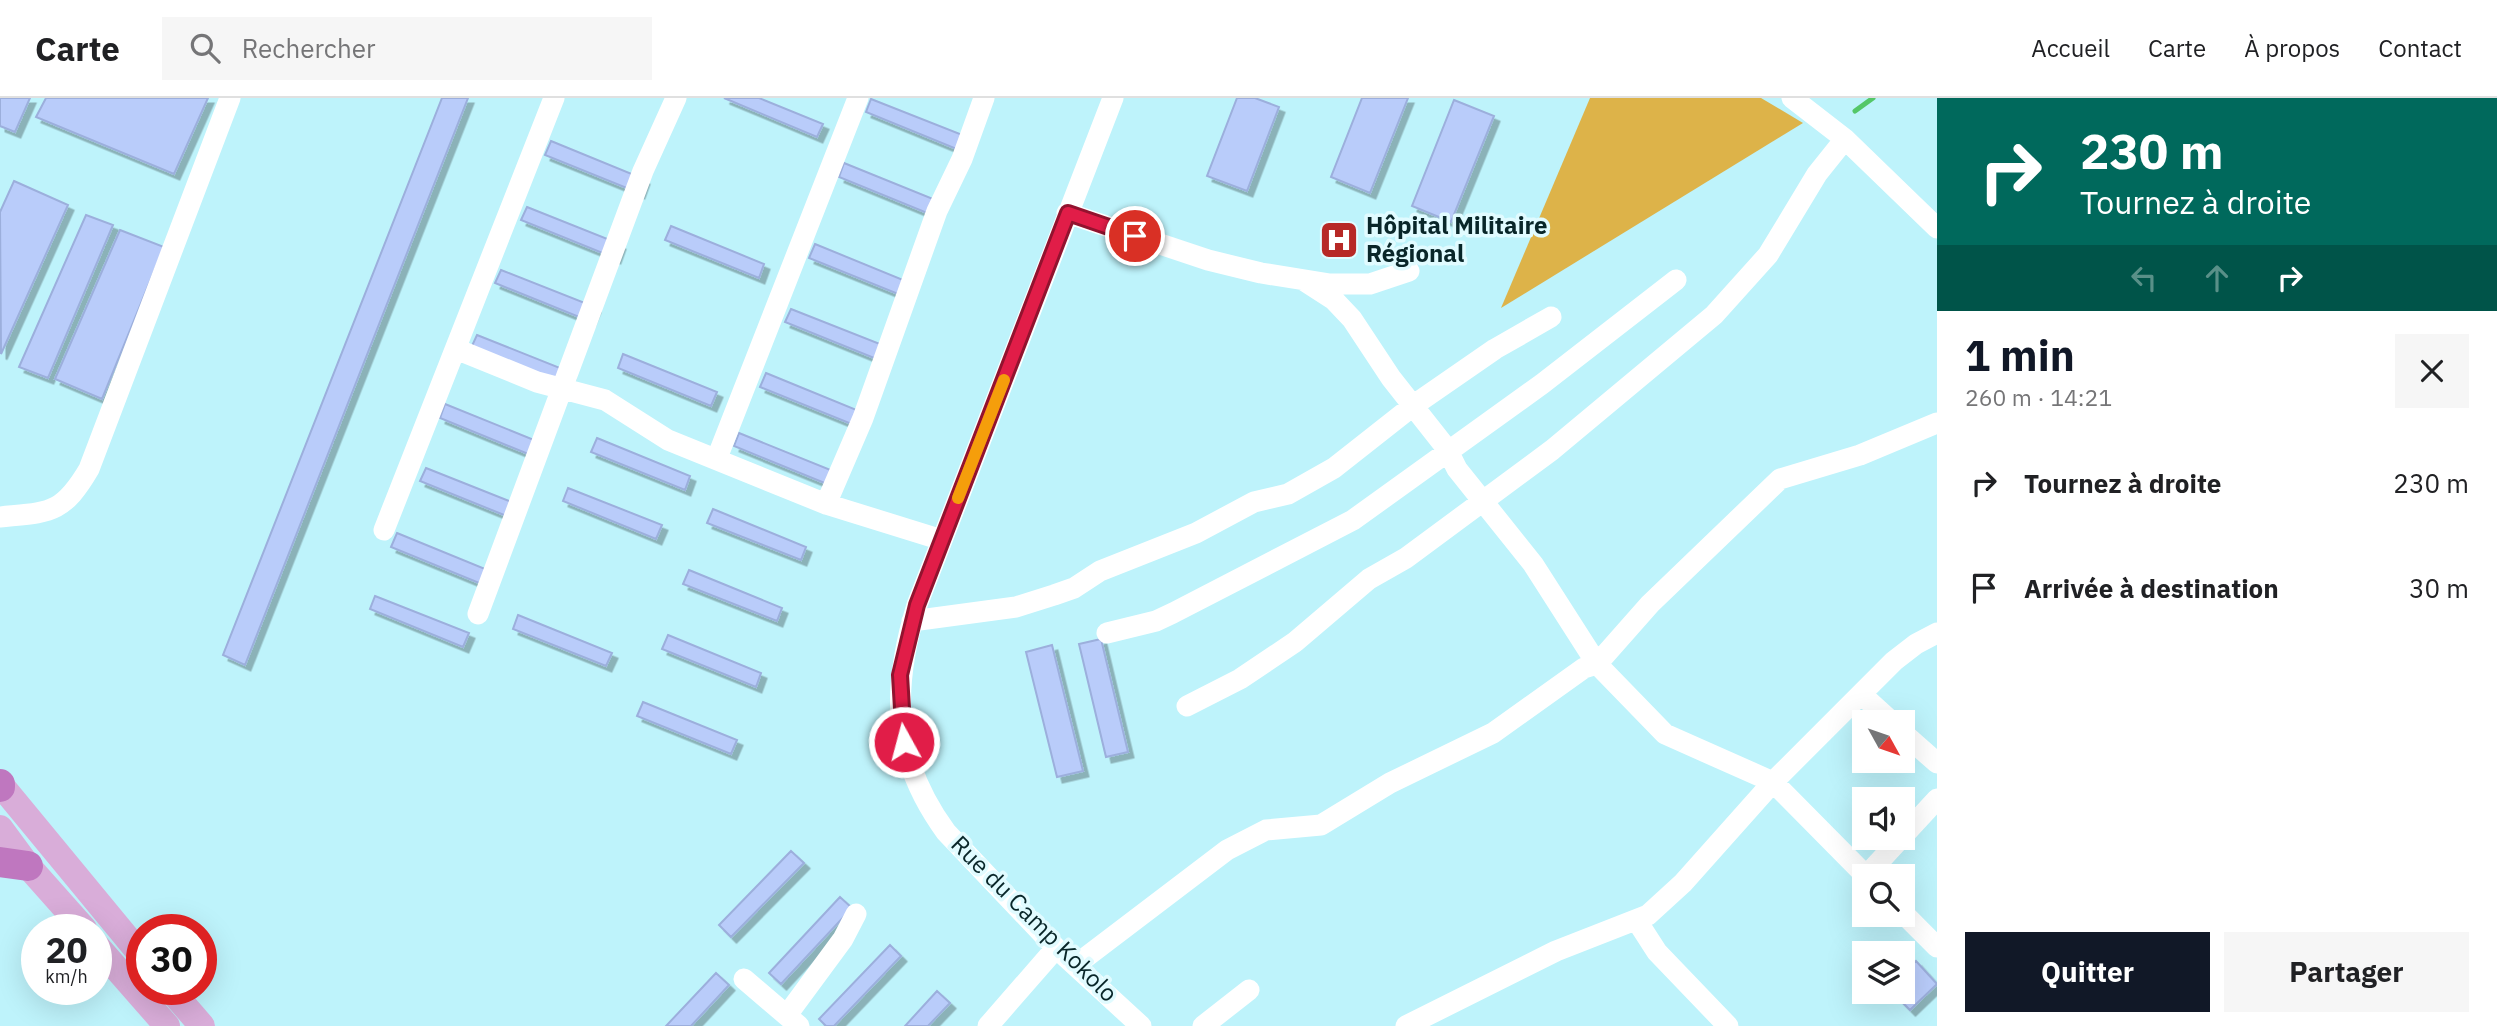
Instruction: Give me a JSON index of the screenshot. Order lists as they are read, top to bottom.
{
  "streets": {
    "street": ["Rue du Camp Kokolo"]
  },
  "places": {
    "hospital": ["Hôpital Militaire Régional"]
  },
  "north": "bottom right",
  "page": {
    "header": "Carte",
    "search": "Rechercher",
    "nav": [
      "Accueil",
      "Carte",
      "À propos",
      "Contact"
    ],
    "turn": ["230 m", "Tournez à droite"],
    "heading": ["1 min", "260 m · 14:21"],
    "list": [
      {
        "name": "Tournez à droite",
        "value": "230 m"
      },
      {
        "name": "Arrivée à destination",
        "value": "30 m"
      }
    ],
    "speed": "20 km/h",
    "limit": "30",
    "buttons": ["Quitter", "Partager"]
  }
}
